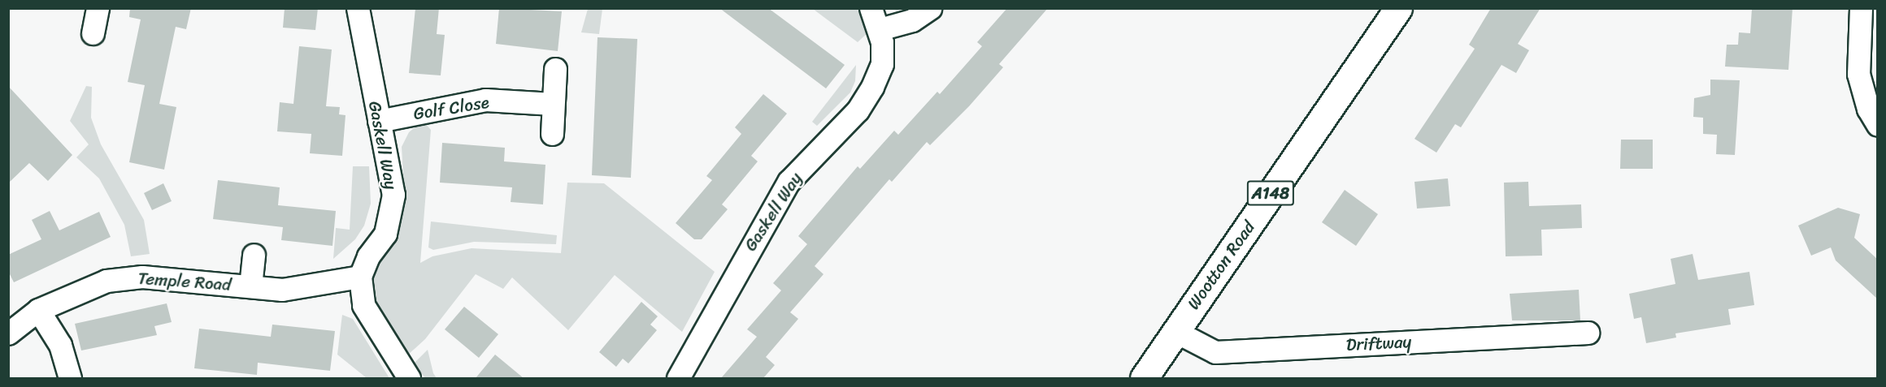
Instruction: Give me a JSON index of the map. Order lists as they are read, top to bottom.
{
  "streets": {
    "main road": ["A148", "Wootton Road"],
    "street": [
      "Golf Close",
      "Gaskell Way",
      "Temple Road",
      "Driftway"
    ]
  },
  "crossings": [
    ["Golf Close", "Gaskell Way"],
    ["Gaskell Way", "Temple Road"],
    ["Wootton Road", "Driftway"]
  ]
}
